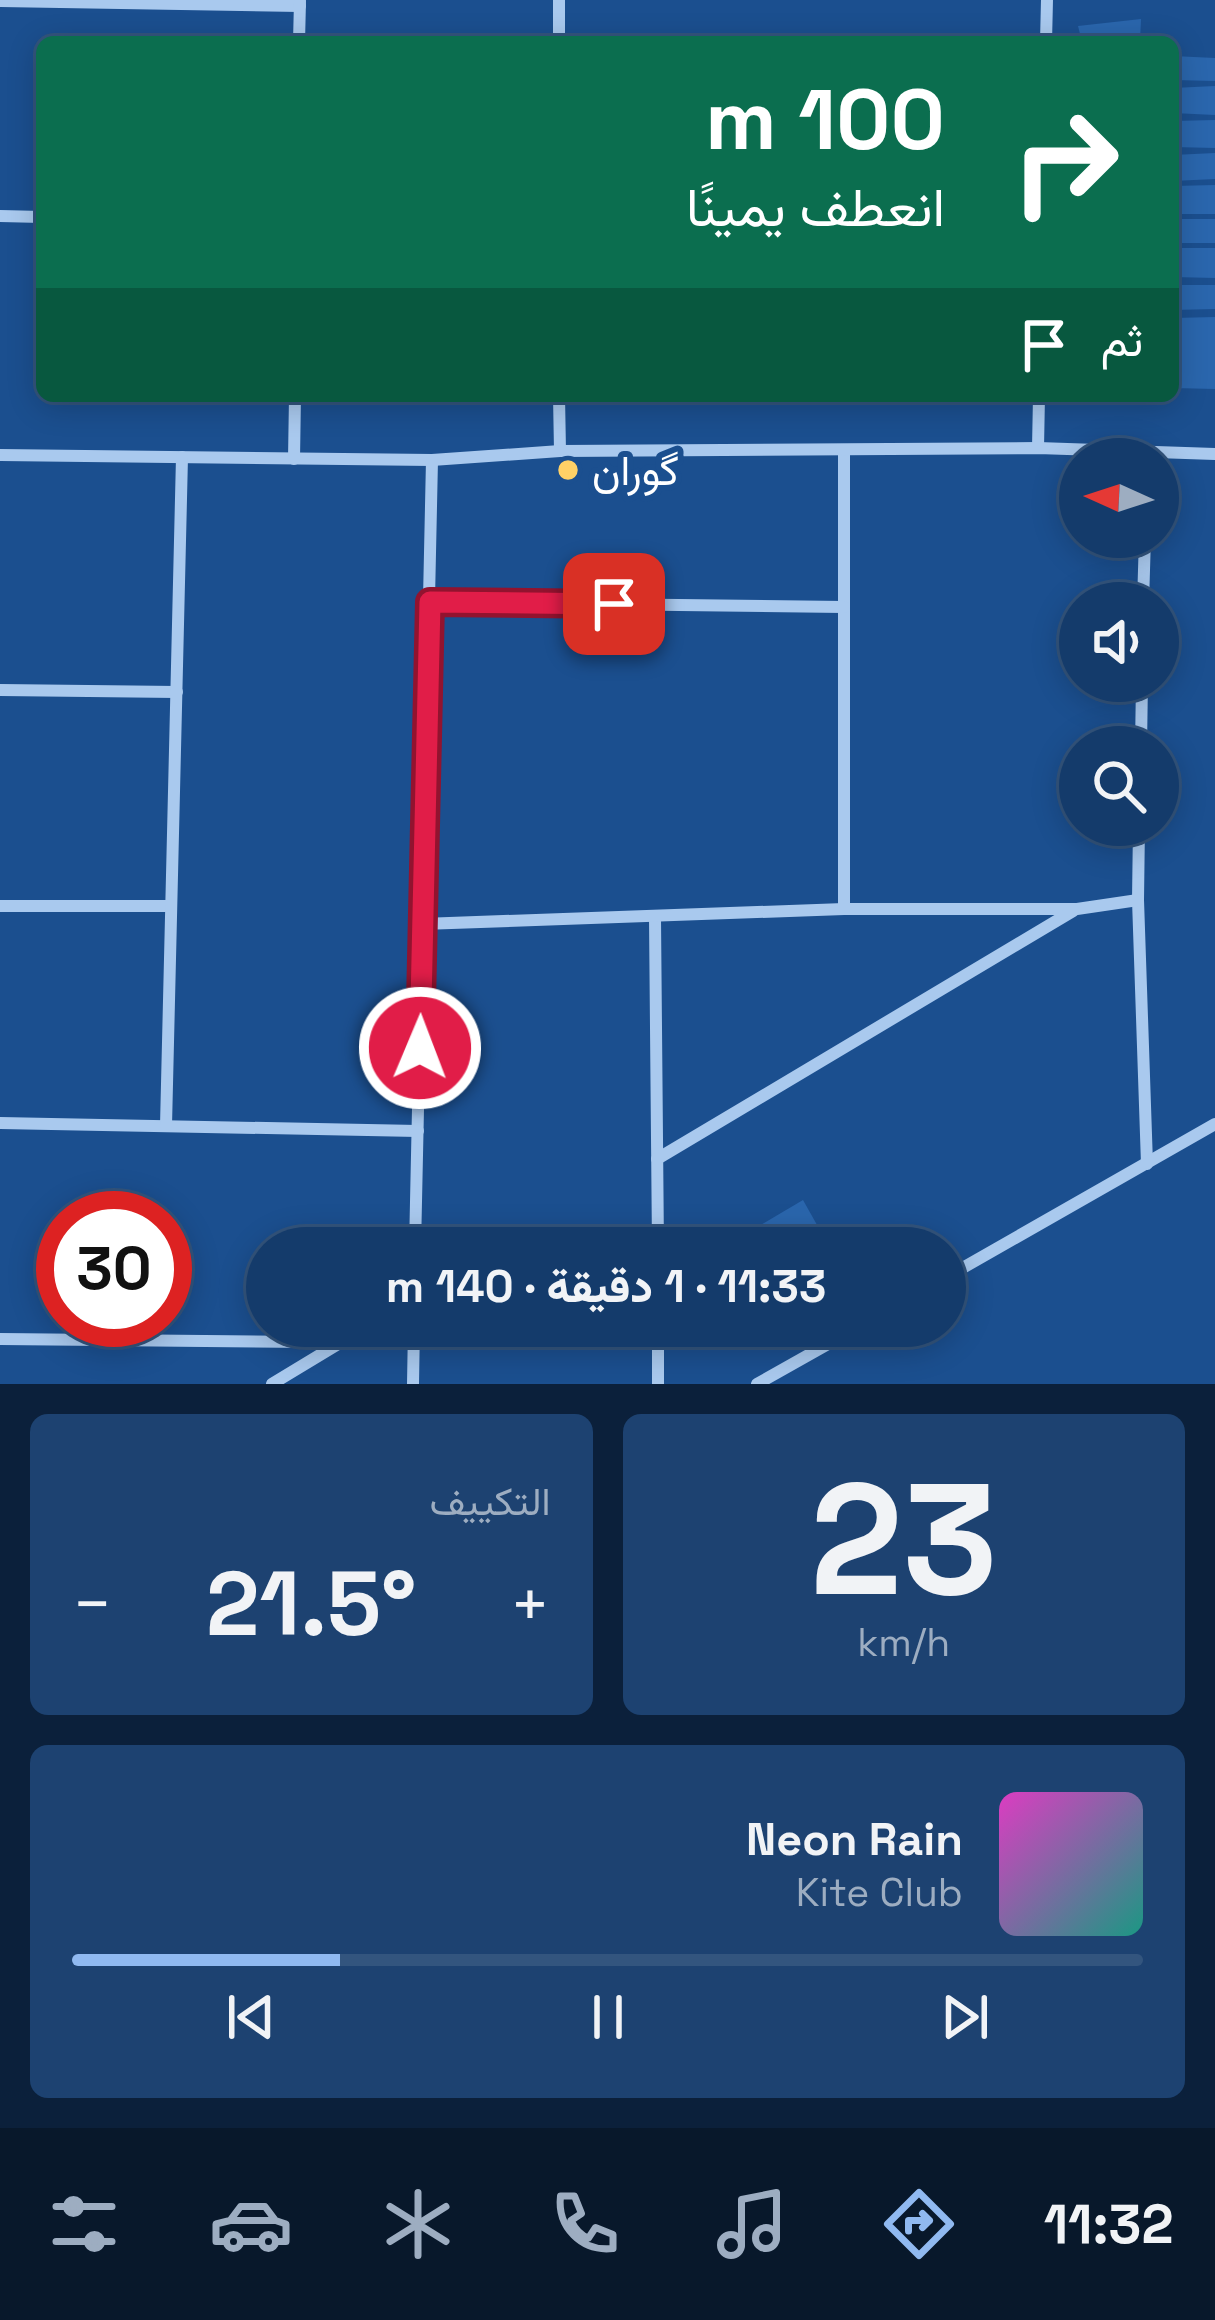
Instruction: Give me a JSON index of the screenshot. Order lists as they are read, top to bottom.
{
  "places": ["گوران"],
  "north": "left",
  "page": {
    "turn": ["100 m", "انعطف يمينًا"],
    "then": "ثم",
    "limit": "30",
    "trip": "11:33 · 1 دقيقة · 140 m",
    "tile": [
      ["23", "km/h"],
      "التكييف"
    ],
    "heat": ["−", "21.5°", "+"],
    "song": ["Neon Rain", "Kite Club"],
    "tabs": "11:32"
  }
}
